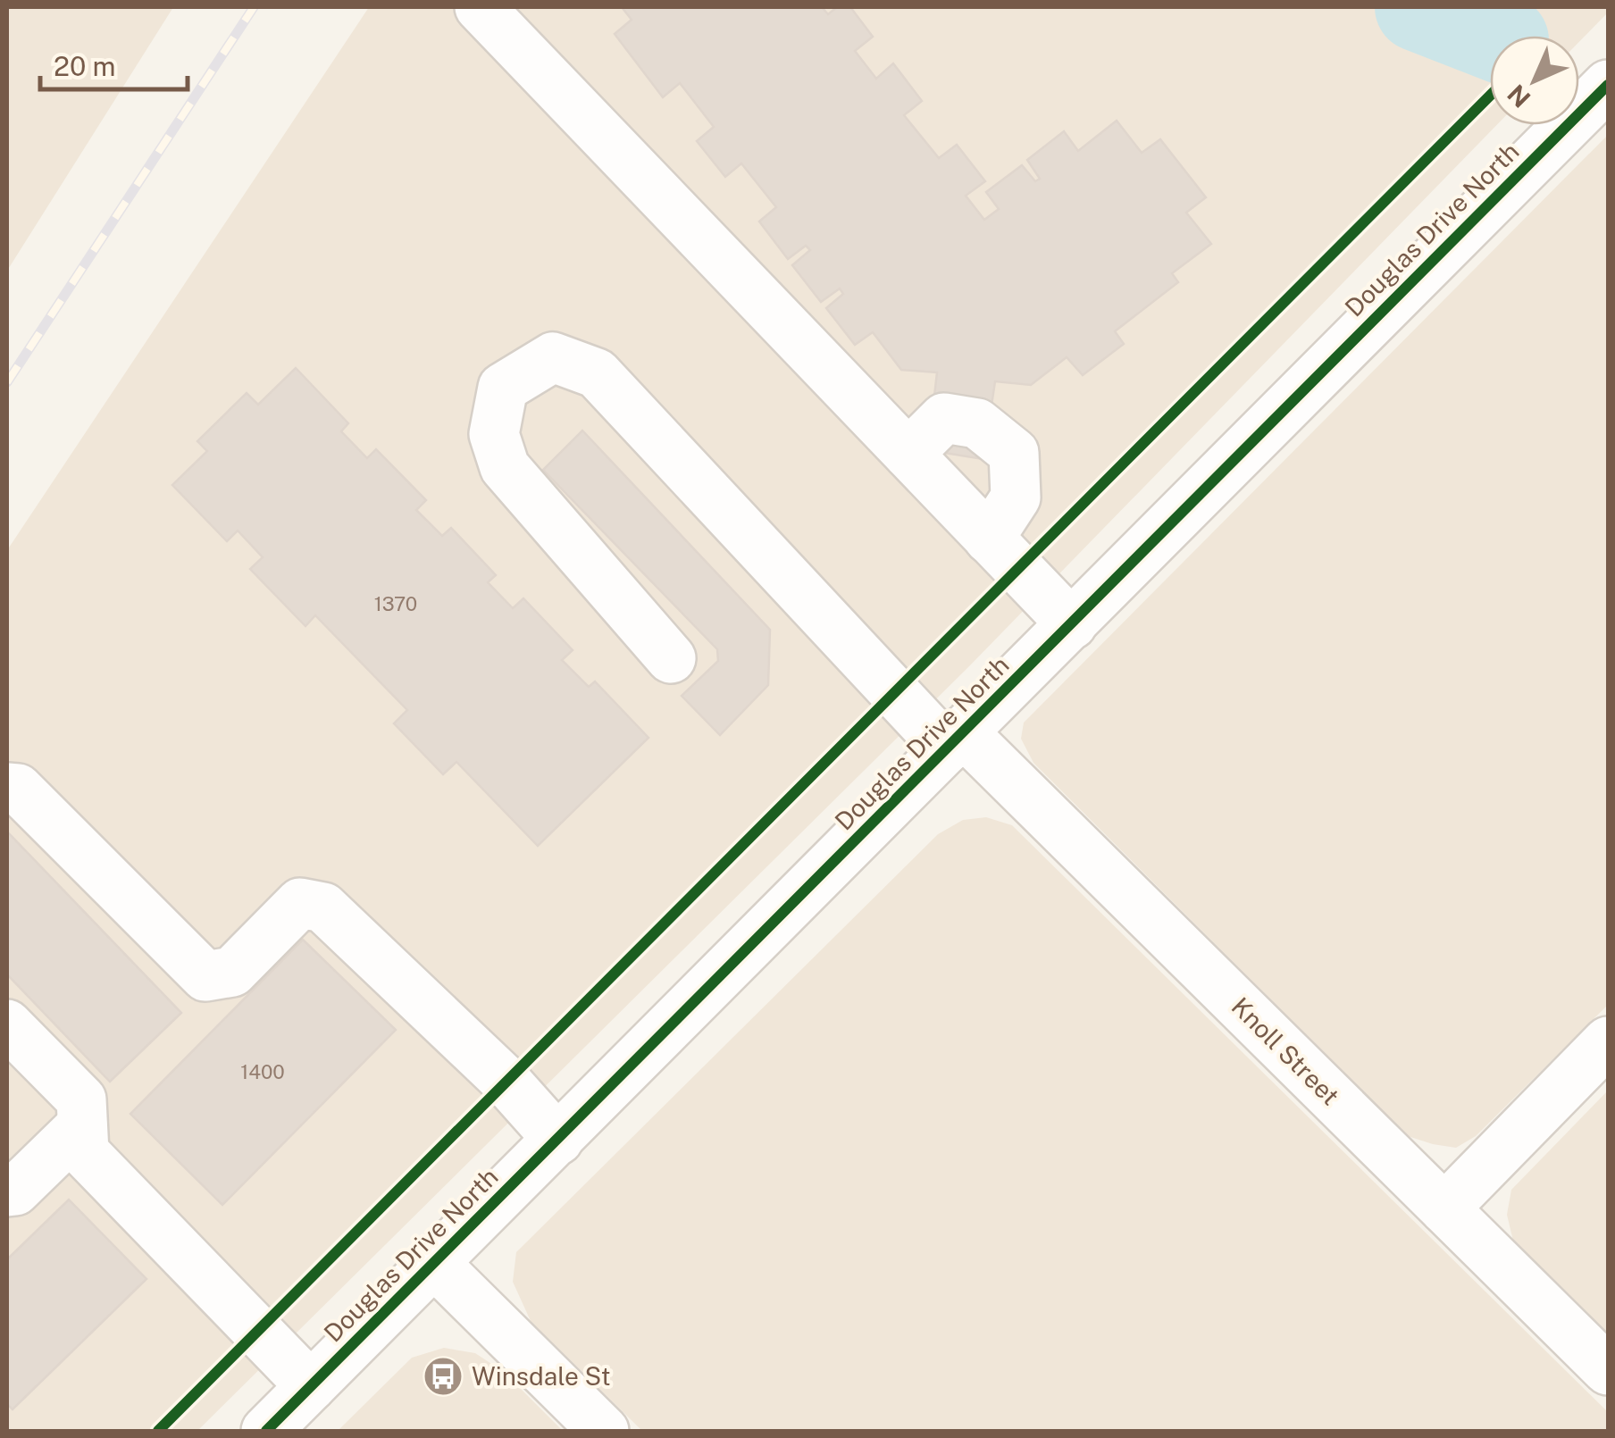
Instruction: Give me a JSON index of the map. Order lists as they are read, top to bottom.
{
  "streets": {
    "street": ["Douglas Drive North", "Knoll Street"]
  },
  "crossings": [
    ["Douglas Drive North", "Knoll Street"]
  ],
  "places": {
    "bus stop": ["Winsdale St"]
  },
  "house_numbers": ["1370", "1400"],
  "scale_bar": "20 m",
  "north": "bottom left"
}
